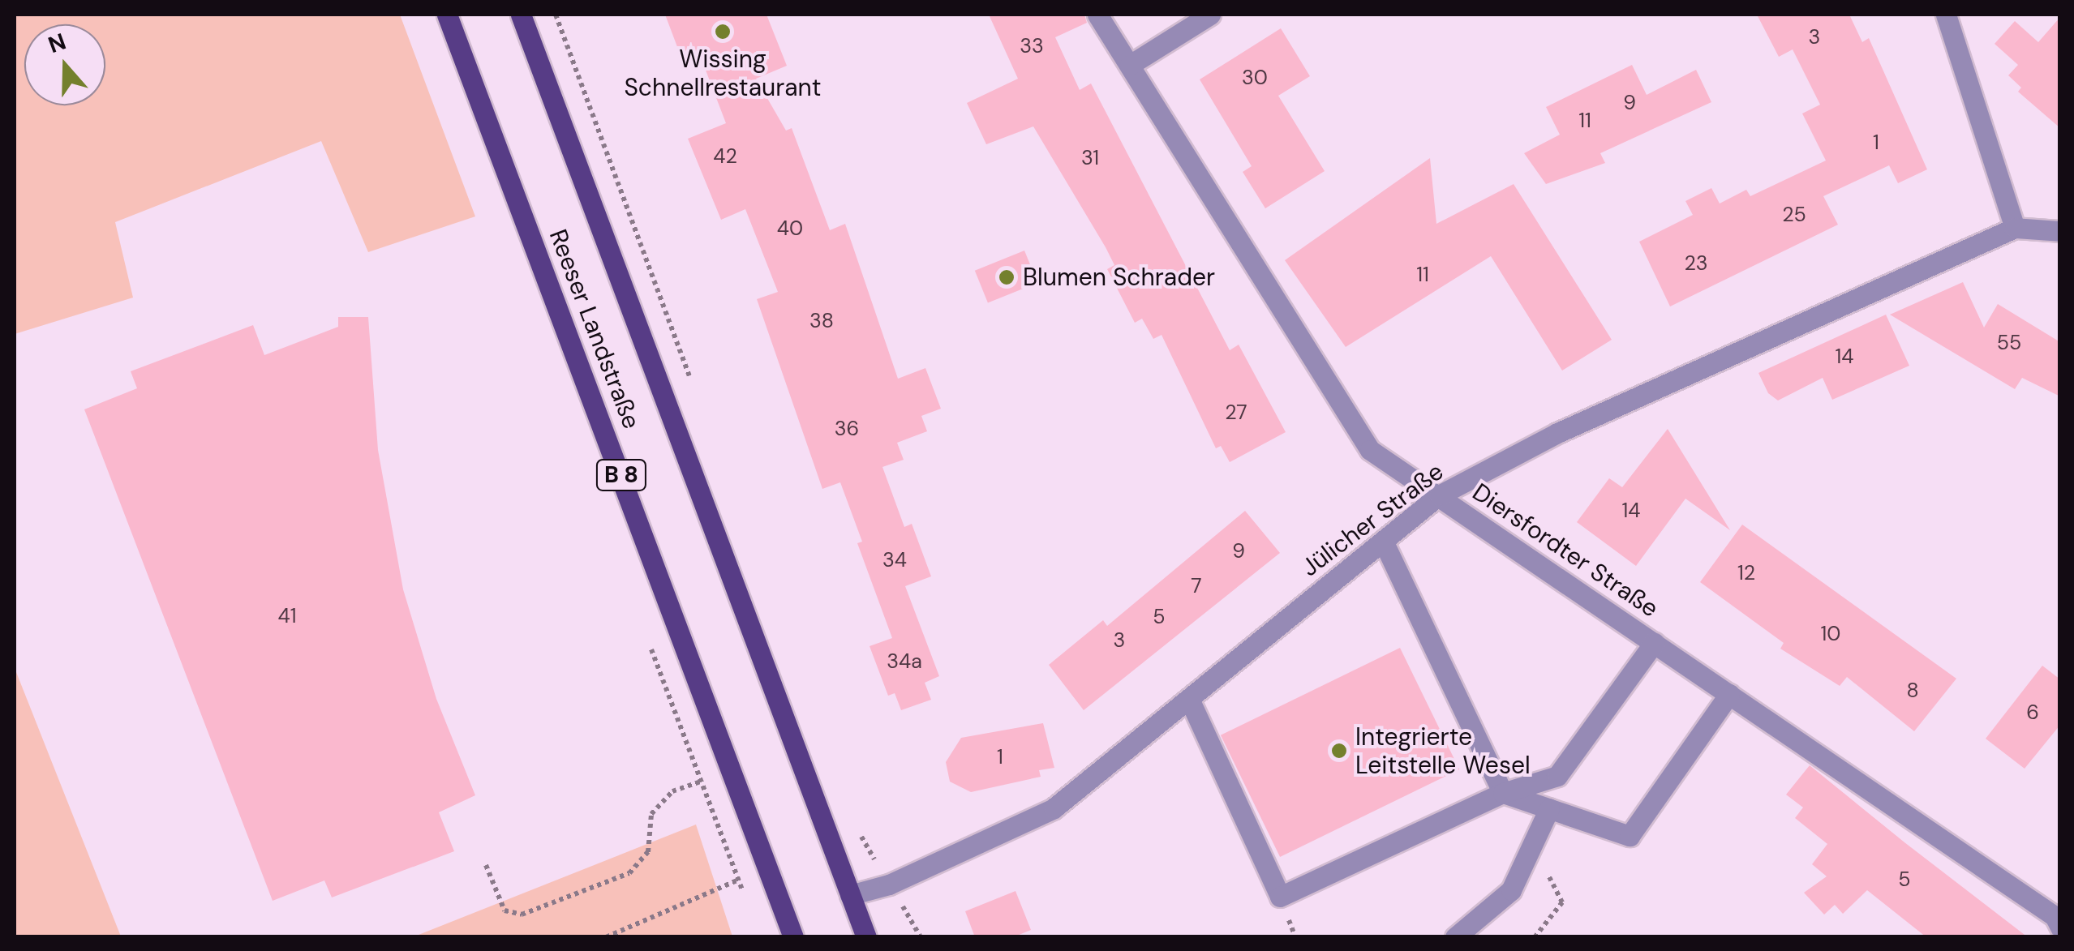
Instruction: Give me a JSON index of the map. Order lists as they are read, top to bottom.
{
  "streets": {
    "main road": ["Reeser Landstraße", "B 8"],
    "street": ["Jülicher Straße", "Diersfordter Straße"]
  },
  "crossings": [
    ["Reeser Landstraße", "Jülicher Straße"],
    ["Jülicher Straße", "Diersfordter Straße"]
  ],
  "places": ["Wissing Schnellrestaurant", "Blumen Schrader", "Integrierte Leitstelle Wesel"],
  "house_numbers": [
    "3",
    "33",
    "30",
    "9",
    "11",
    "1",
    "42",
    "31",
    "25",
    "40",
    "23",
    "11",
    "38",
    "55",
    "14",
    "27",
    "36",
    "14",
    "9",
    "34",
    "12",
    "7",
    "41",
    "5",
    "10",
    "3",
    "34a",
    "8",
    "6",
    "1",
    "5"
  ],
  "north": "top"
}
